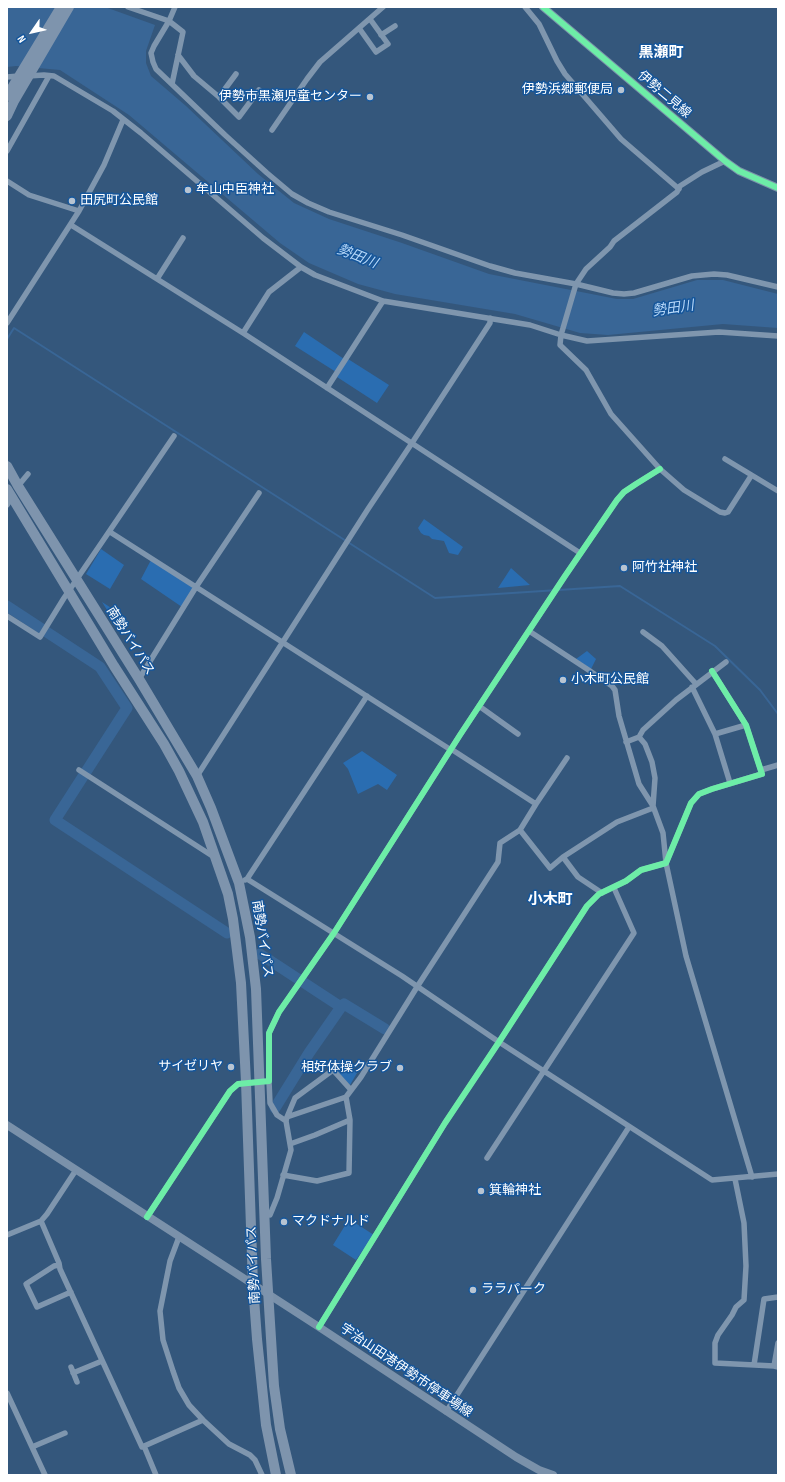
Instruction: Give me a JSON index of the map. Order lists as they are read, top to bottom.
{
  "streets": {
    "highway": ["南勢バイパス"],
    "main road": ["伊勢二見線", "宇治山田港伊勢市停車場線"]
  },
  "crossings": [
    ["南勢バイパス", "宇治山田港伊勢市停車場線"]
  ],
  "districts": ["黒瀬町", "小木町"],
  "water": ["勢田川"],
  "places": [
    "伊勢浜郷郵便局",
    "伊勢市黒瀬児童センター",
    "牟山中臣神社",
    "田尻町公民館",
    "阿竹社神社",
    "小木町公民館",
    "サイゼリヤ",
    "相好体操クラブ",
    "箕輪神社",
    "マクドナルド",
    "ララパーク"
  ],
  "north": "bottom left"
}
